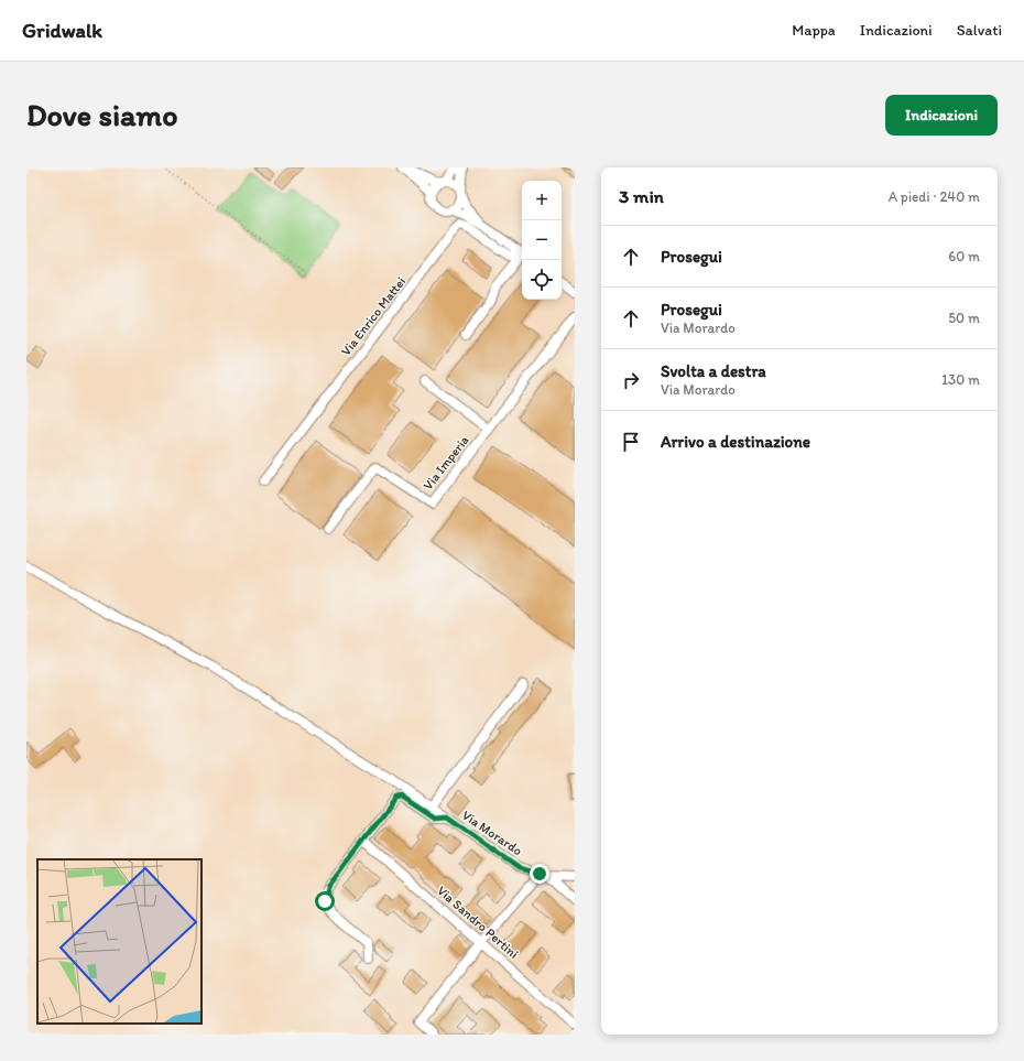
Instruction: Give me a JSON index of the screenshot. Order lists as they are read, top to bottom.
{
  "streets": {
    "street": [
      "Via Enrico Mattei",
      "Via Imperia",
      "Via Morardo",
      "Via Sandro Pertini"
    ]
  },
  "crossings": [
    ["Via Morardo", "Via Sandro Pertini"]
  ],
  "page": {
    "header": "Gridwalk",
    "nav": ["Mappa", "Indicazioni", "Salvati"],
    "buttons": "Indicazioni",
    "title": "Dove siamo",
    "heading": ["3 min", "A piedi · 240 m"],
    "map_buttons": ["+", "−"],
    "list": [
      ["Prosegui", "60 m"],
      ["Prosegui", "Via Morardo", "50 m"],
      ["Svolta a destra", "Via Morardo", "130 m"],
      "Arrivo a destinazione"
    ]
  }
}
